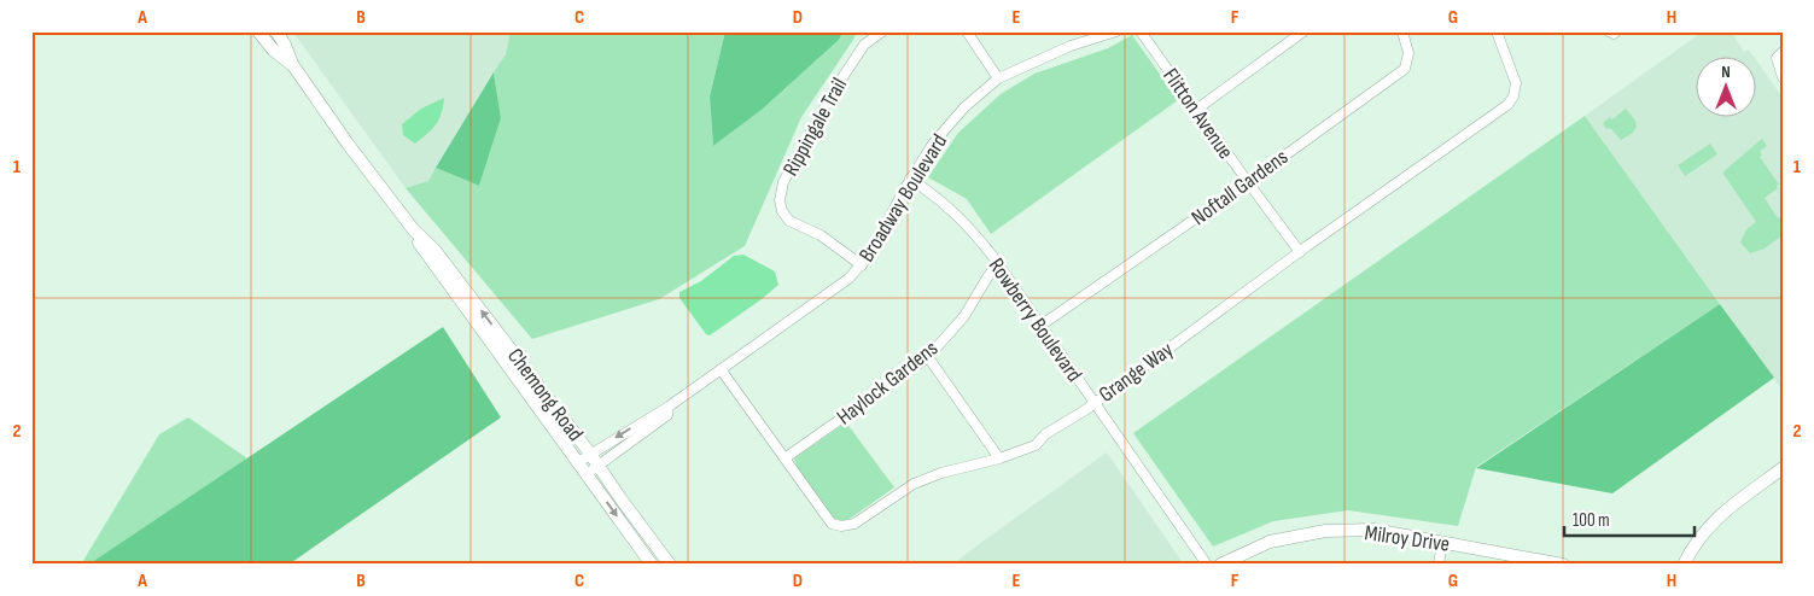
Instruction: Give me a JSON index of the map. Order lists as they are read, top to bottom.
{
  "streets": {
    "main road": ["Chemong Road", "Milroy Drive"],
    "street": [
      "Flitton Avenue",
      "Rippingale Trail",
      "Noftall Gardens",
      "Broadway Boulevard",
      "Rowberry Boulevard",
      "Grange Way",
      "Haylock Gardens"
    ]
  },
  "crossings": [
    ["Flitton Avenue", "Noftall Gardens"],
    ["Flitton Avenue", "Grange Way"],
    ["Rippingale Trail", "Broadway Boulevard"],
    ["Noftall Gardens", "Rowberry Boulevard"],
    ["Broadway Boulevard", "Rowberry Boulevard"],
    ["Broadway Boulevard", "Grange Way"],
    ["Broadway Boulevard", "Chemong Road"],
    ["Rowberry Boulevard", "Grange Way"],
    ["Rowberry Boulevard", "Haylock Gardens"],
    ["Grange Way", "Haylock Gardens"]
  ],
  "scale_bar": "100 m",
  "north": "top",
  "grid": {
    "columns": [
      "A",
      "B",
      "C",
      "D",
      "E",
      "F",
      "G",
      "H"
    ],
    "rows": ["1", "2"]
  }
}
